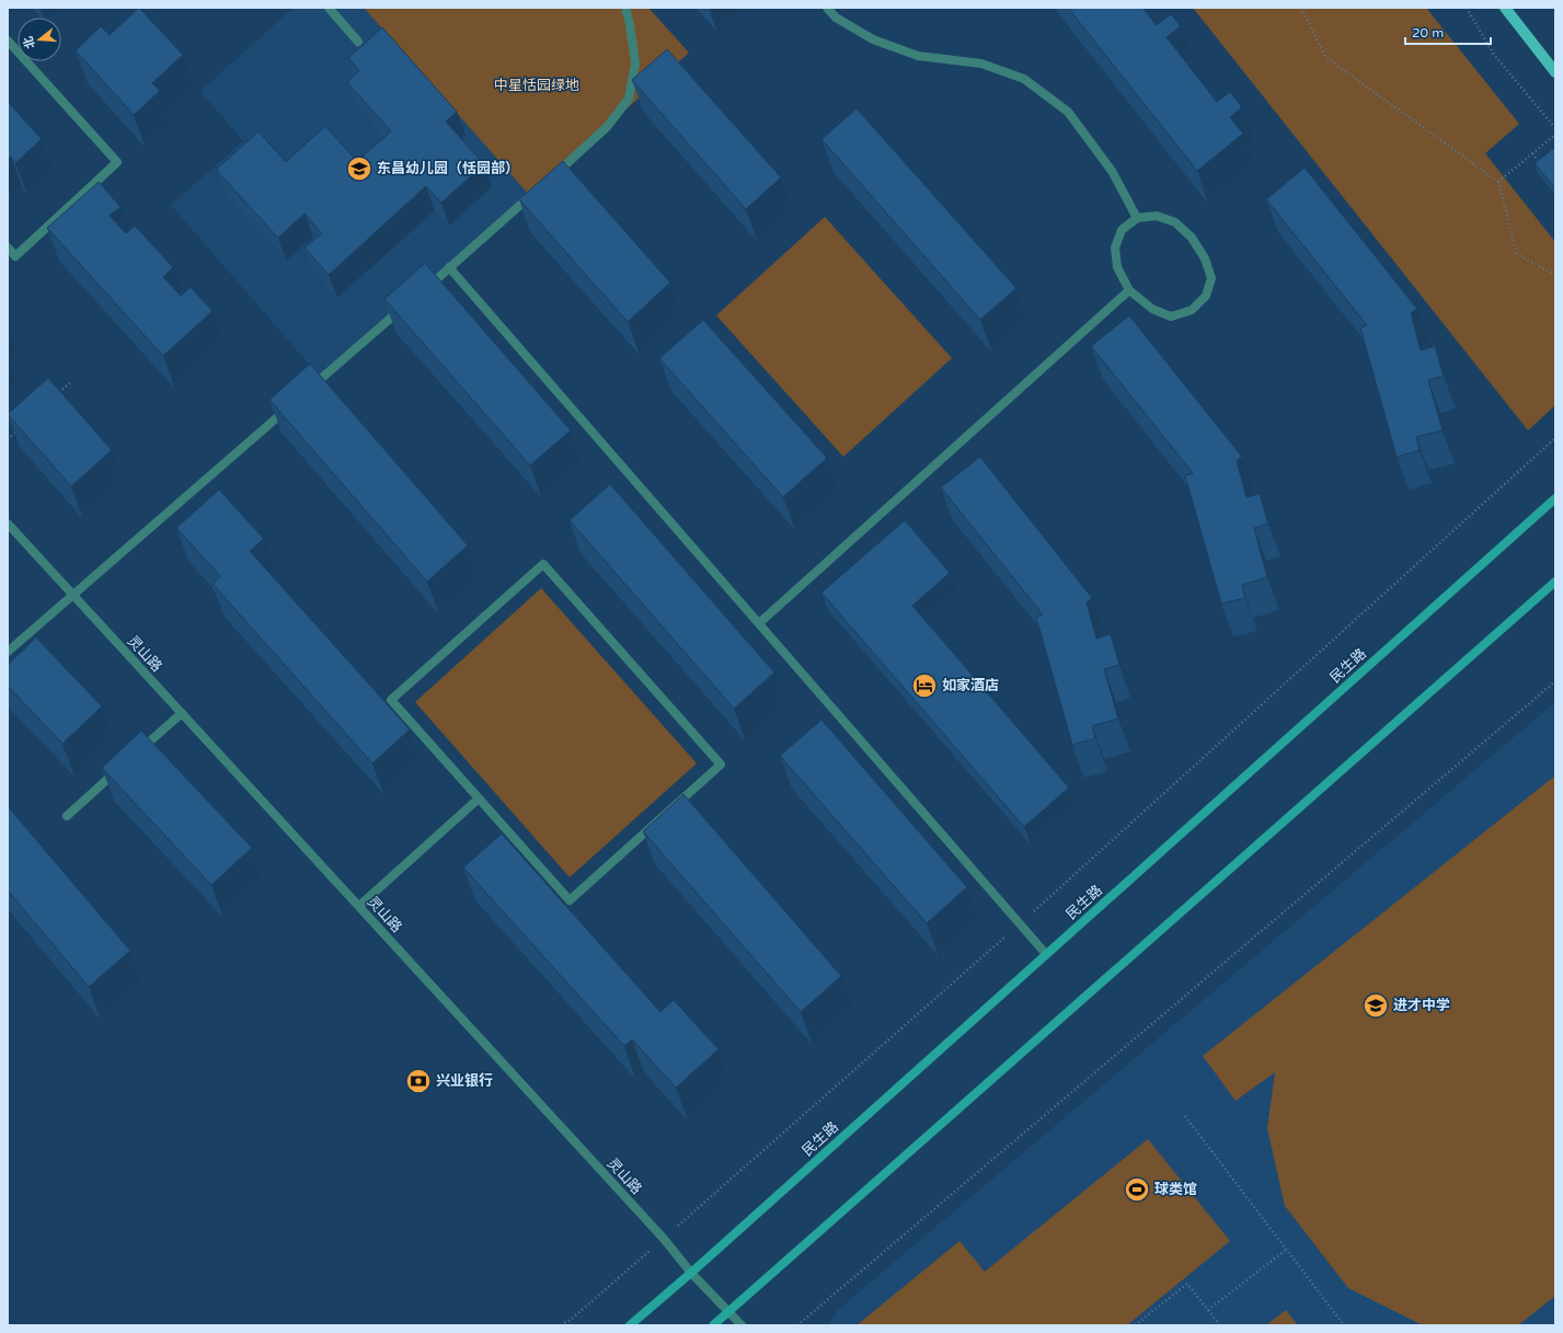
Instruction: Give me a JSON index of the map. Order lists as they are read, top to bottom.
{
  "streets": {
    "main road": ["民生路"],
    "street": ["灵山路"]
  },
  "crossings": [
    ["灵山路", "民生路"]
  ],
  "parks": ["中星恬园绿地"],
  "places": {
    "school or university": ["东昌幼儿园（恬园部）", "进才中学"],
    "hotel": ["如家酒店"],
    "bank": ["兴业银行"],
    "sports": ["球类馆"]
  },
  "scale_bar": "20 m",
  "north": "left"
}
